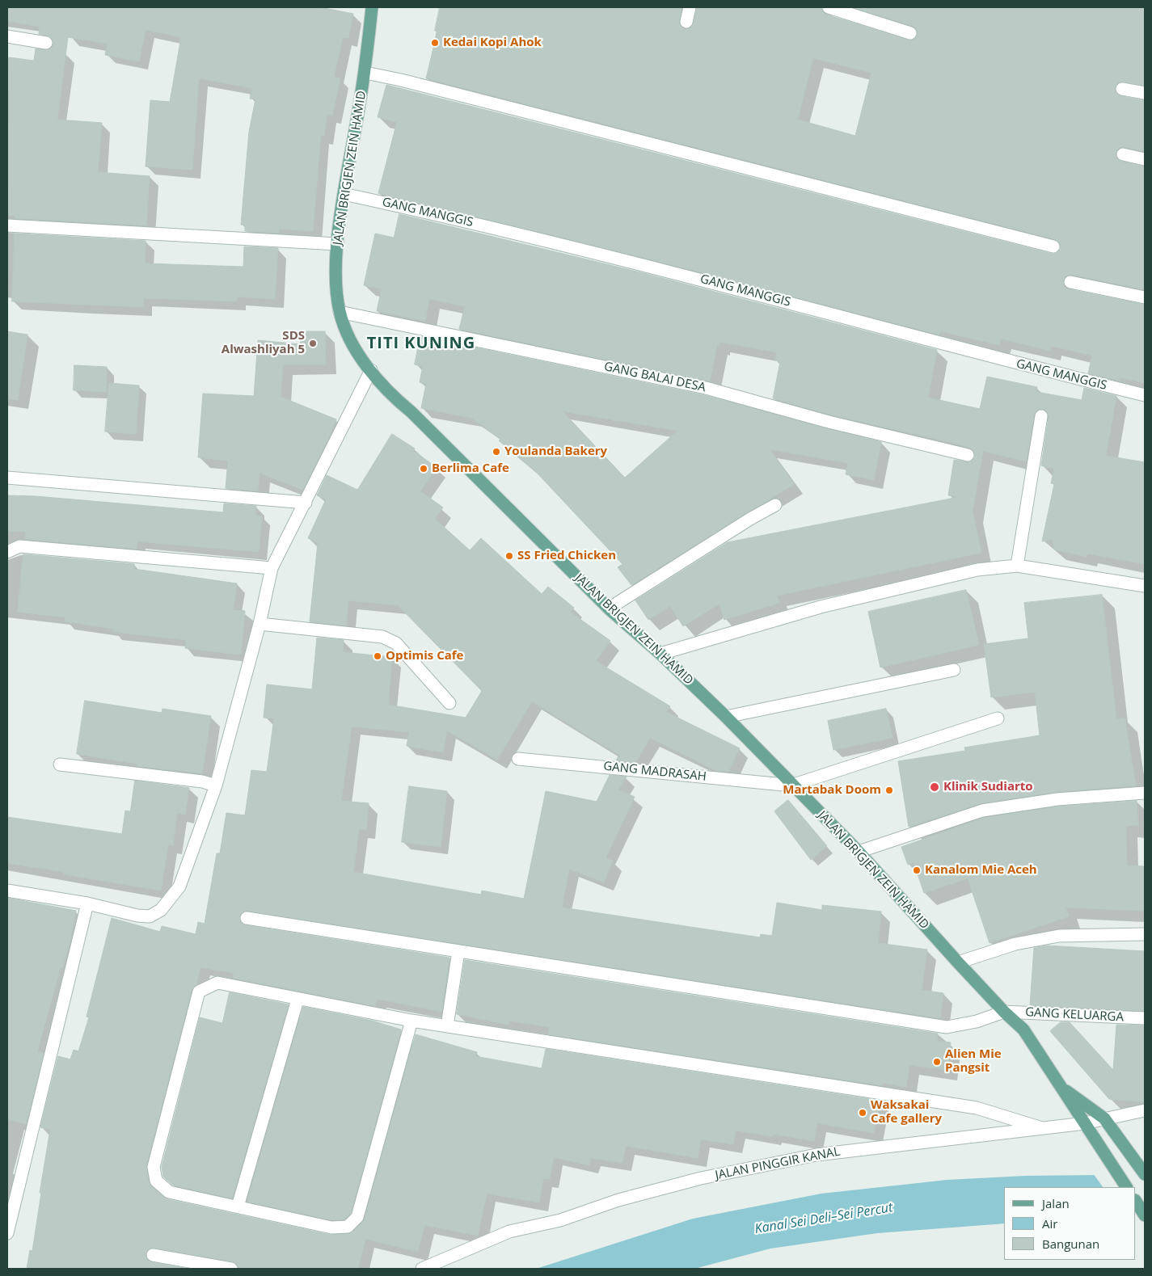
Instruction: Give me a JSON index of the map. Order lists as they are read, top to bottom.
{
  "streets": {
    "main road": ["JALAN BRIGJEN ZEIN HAMID"],
    "street": [
      "GANG MANGGIS",
      "GANG BALAI DESA",
      "GANG MADRASAH",
      "GANG KELUARGA",
      "JALAN PINGGIR KANAL"
    ]
  },
  "crossings": [
    ["JALAN BRIGJEN ZEIN HAMID", "GANG MANGGIS"],
    ["JALAN BRIGJEN ZEIN HAMID", "GANG BALAI DESA"],
    ["JALAN BRIGJEN ZEIN HAMID", "GANG MADRASAH"],
    ["JALAN BRIGJEN ZEIN HAMID", "GANG KELUARGA"],
    ["JALAN BRIGJEN ZEIN HAMID", "JALAN PINGGIR KANAL"]
  ],
  "districts": ["TITI KUNING"],
  "water": ["Kanal Sei Deli–Sei Percut"],
  "places": [
    "Kedai Kopi Ahok",
    "SDS Alwashliyah 5",
    "Youlanda Bakery",
    "Berlima Cafe",
    "SS Fried Chicken",
    "Optimis Cafe",
    "Klinik Sudiarto",
    "Martabak Doom",
    "Kanalom Mie Aceh",
    "Alien Mie Pangsit",
    "Waksakai Cafe gallery"
  ],
  "legend": ["Jalan", "Air", "Bangunan"]
}
